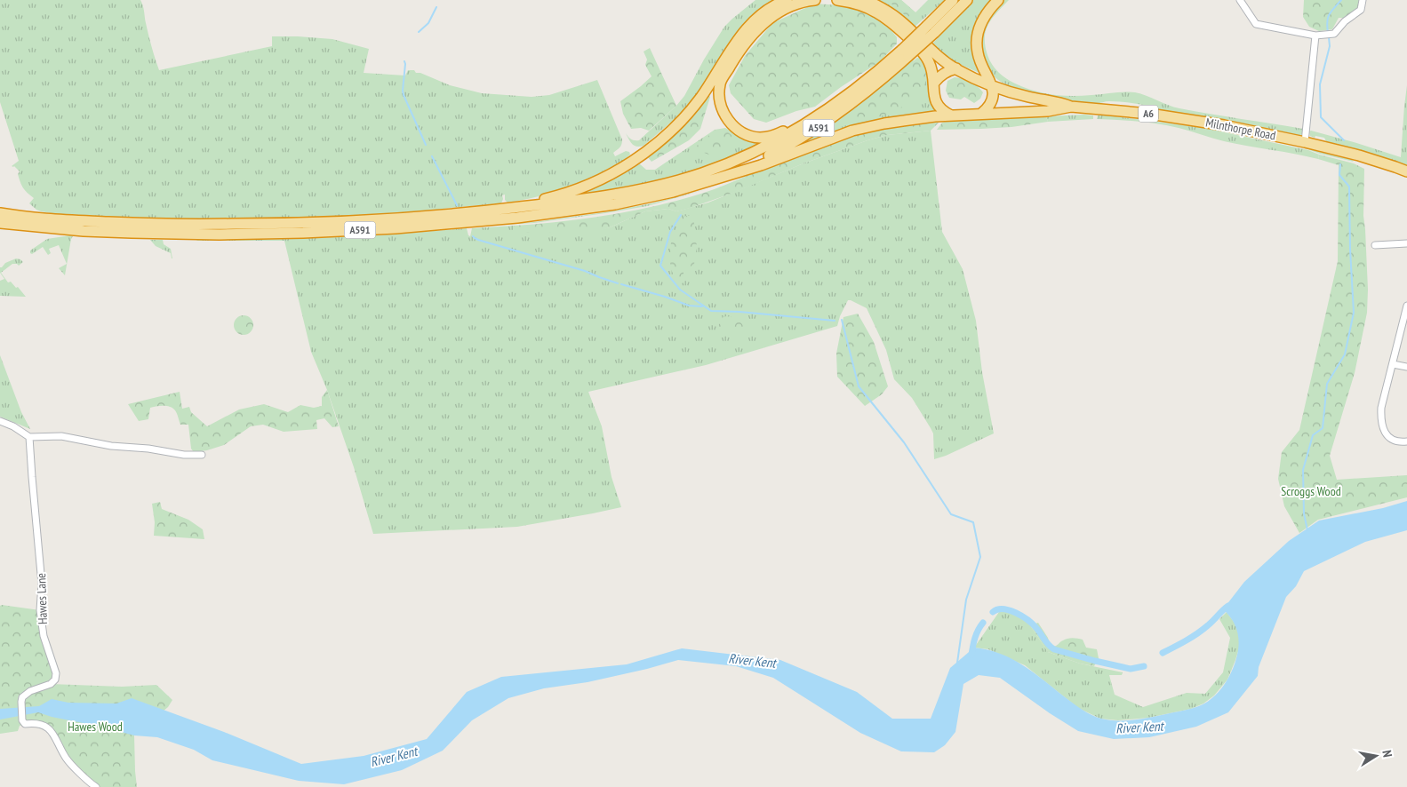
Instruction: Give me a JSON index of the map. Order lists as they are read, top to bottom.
{
  "streets": {
    "highway": ["A6", "A591", "Milnthorpe Road"],
    "street": ["Hawes Lane"]
  },
  "water": ["River Kent"],
  "parks": ["Scroggs Wood", "Hawes Wood"],
  "north": "right"
}
